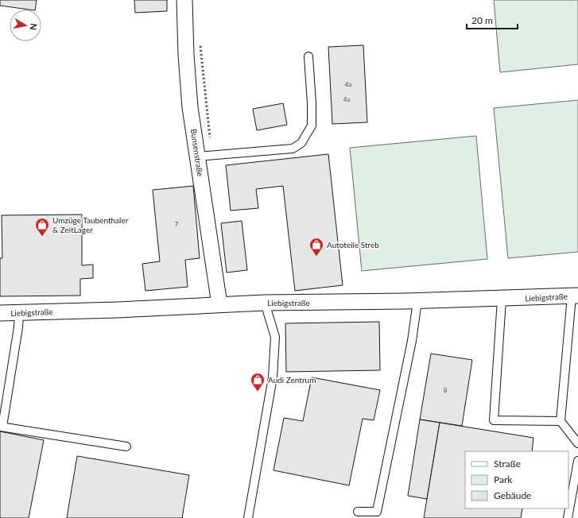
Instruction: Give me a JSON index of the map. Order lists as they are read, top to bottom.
{
  "streets": {
    "street": ["Bunsenstraße", "Liebigstraße"]
  },
  "crossings": [
    ["Bunsenstraße", "Liebigstraße"]
  ],
  "places": {
    "shop": ["Umzüge Taubenthaler & ZeitLager", "Autoteile Streb", "Audi Zentrum"]
  },
  "house_numbers": [
    "4a",
    "4a",
    "7",
    "8"
  ],
  "legend": ["Straße", "Park", "Gebäude"],
  "scale_bar": "20 m",
  "north": "right"
}
